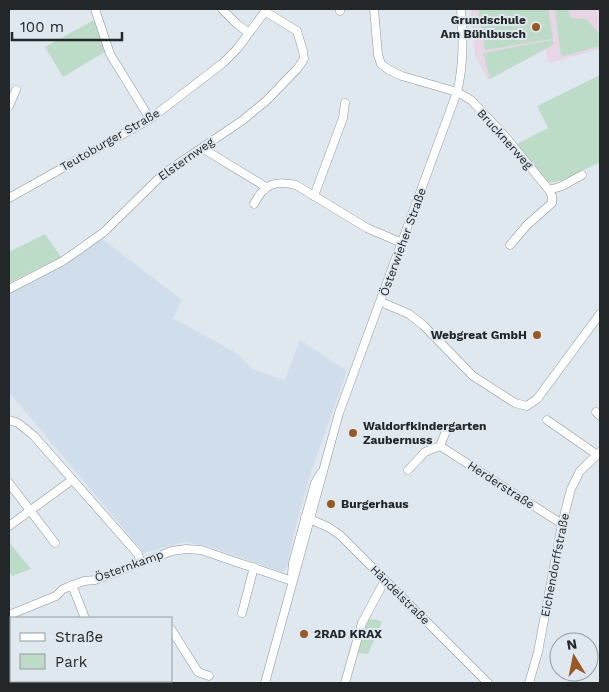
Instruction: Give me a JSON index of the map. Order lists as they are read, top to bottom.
{
  "streets": {
    "street": [
      "Brucknerweg",
      "Teutoburger Straße",
      "Elsternweg",
      "Österwieher Straße",
      "Herderstraße",
      "Eichendorffstraße",
      "Östernkamp",
      "Händelstraße"
    ]
  },
  "crossings": [
    ["Brucknerweg", "Österwieher Straße"],
    ["Teutoburger Straße", "Elsternweg"],
    ["Österwieher Straße", "Östernkamp"],
    ["Österwieher Straße", "Händelstraße"],
    ["Herderstraße", "Eichendorffstraße"]
  ],
  "places": [
    "Grundschule Am Bühlbusch",
    "Webgreat GmbH",
    "Waldorfkindergarten Zaubernuss",
    "Burgerhaus",
    "2RAD KRAX"
  ],
  "legend": ["Straße", "Park"],
  "scale_bar": "100 m",
  "north": "top"
}
